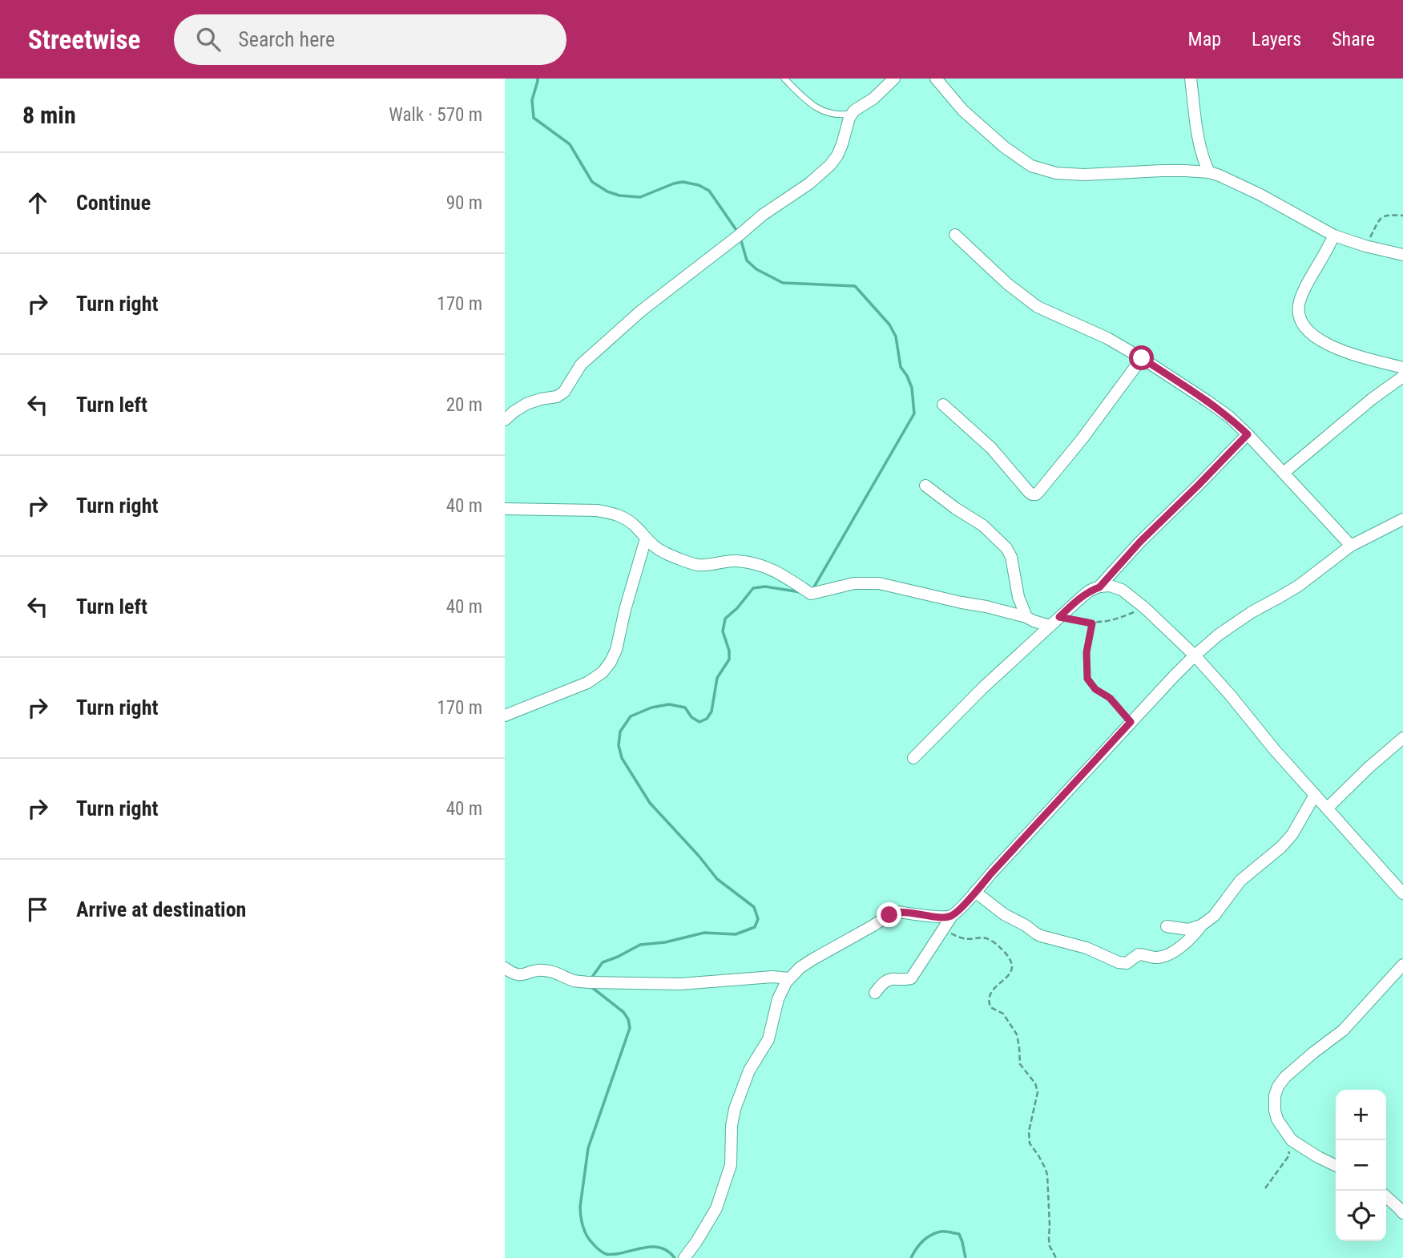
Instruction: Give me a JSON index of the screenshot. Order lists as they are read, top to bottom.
{
  "page": {
    "header": "Streetwise",
    "search": "Search here",
    "nav": ["Map", "Layers", "Share"],
    "heading": ["8 min", "Walk · 570 m"],
    "list": [
      ["Continue", "90 m"],
      ["Turn right", "170 m"],
      ["Turn left", "20 m"],
      ["Turn right", "40 m"],
      ["Turn left", "40 m"],
      ["Turn right", "170 m"],
      ["Turn right", "40 m"],
      "Arrive at destination"
    ],
    "map_buttons": ["+", "−"]
  }
}
